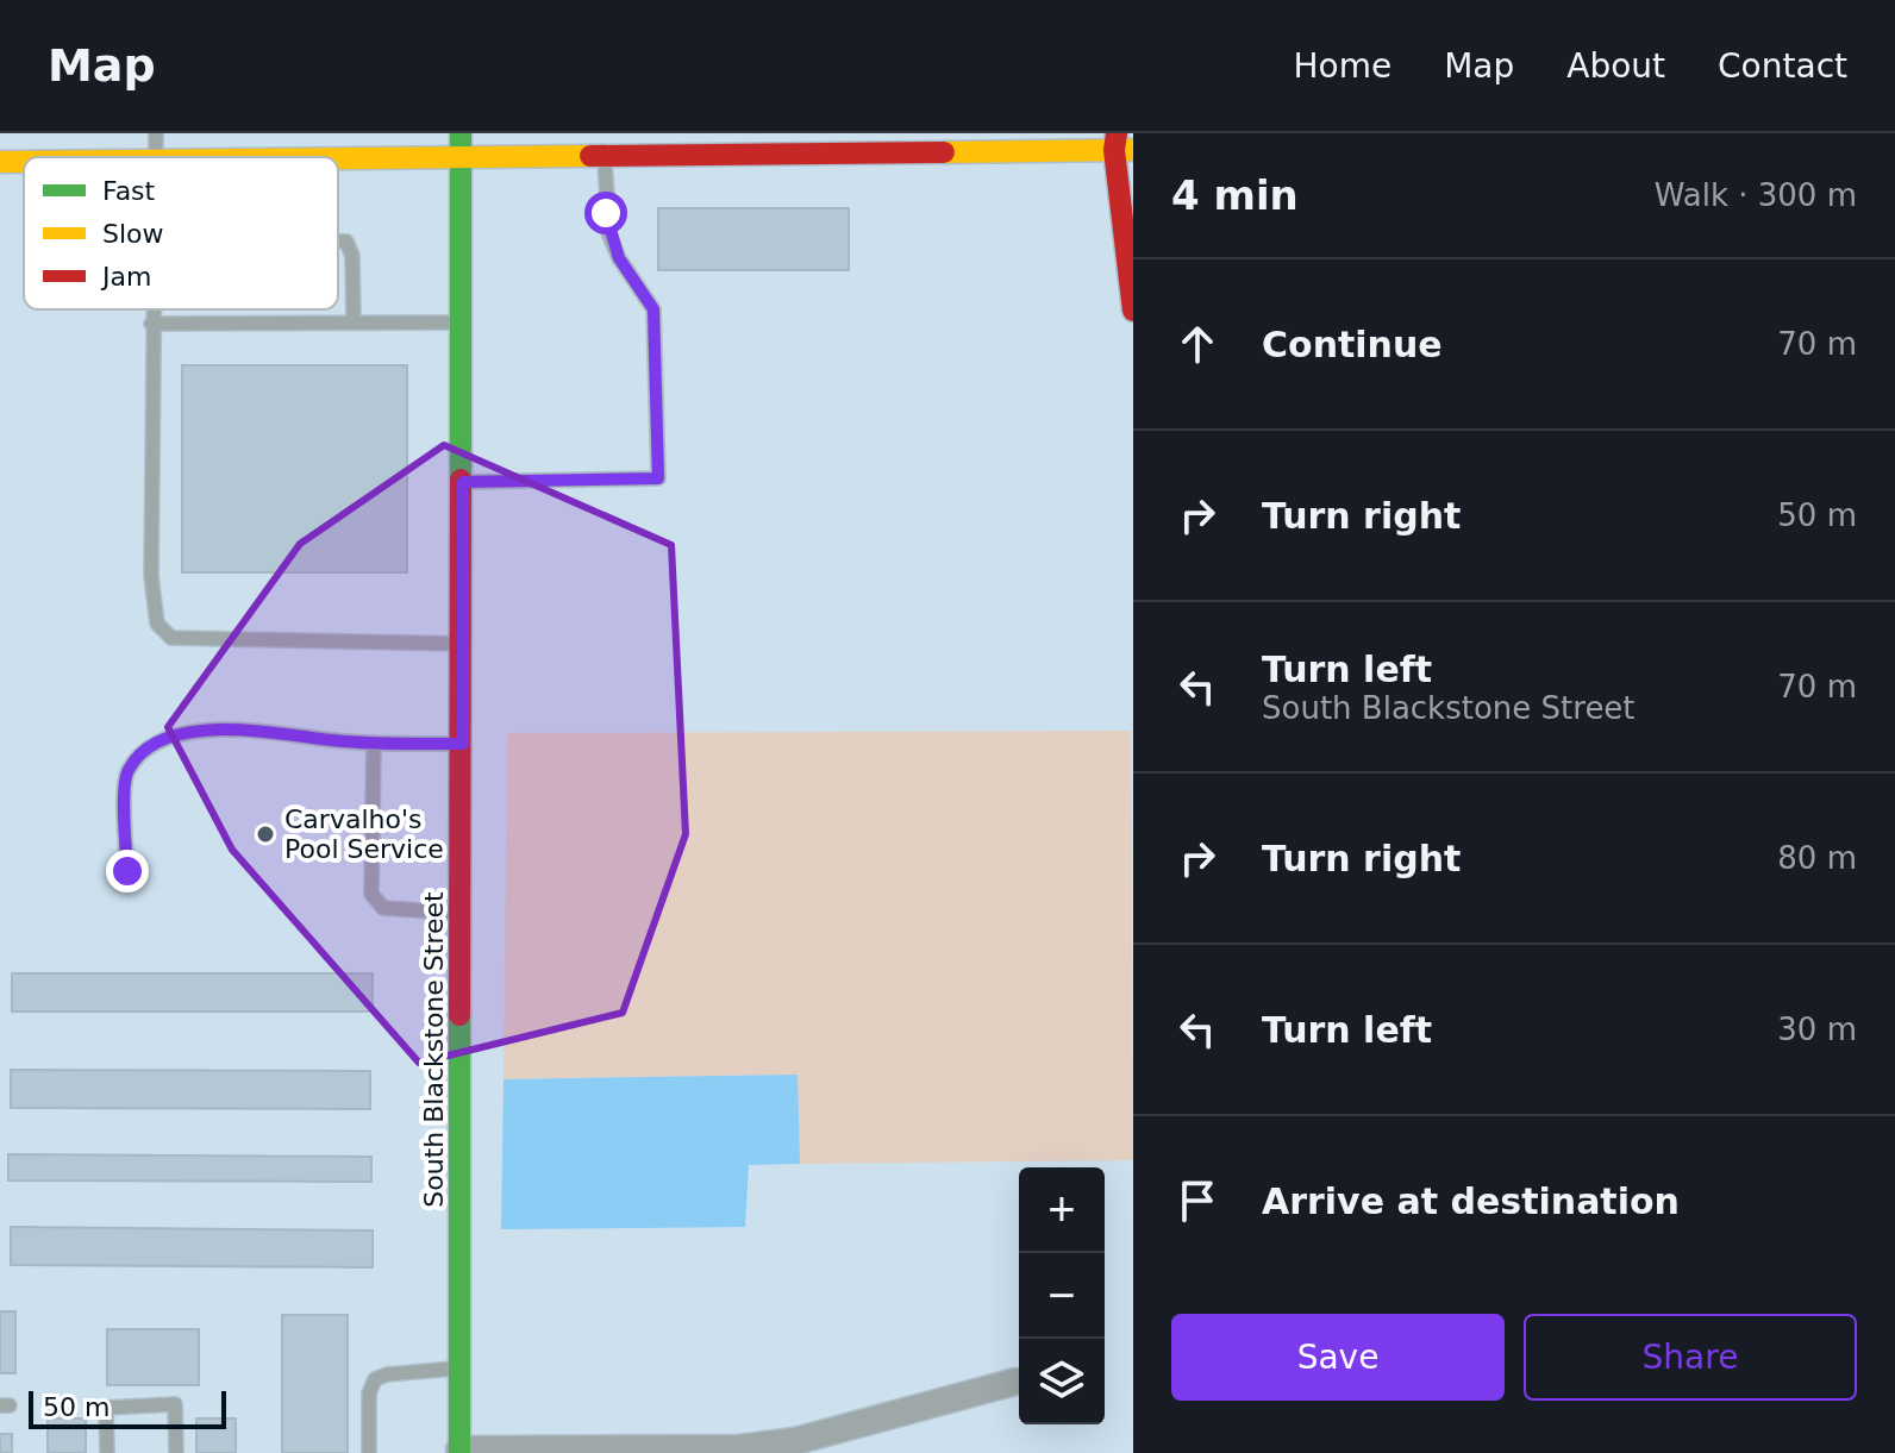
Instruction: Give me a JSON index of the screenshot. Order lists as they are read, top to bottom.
{
  "streets": {
    "main road": ["South Blackstone Street"]
  },
  "places": ["Carvalho's Pool Service"],
  "legend": ["Fast", "Slow", "Jam"],
  "scale_bar": "50 m",
  "page": {
    "header": "Map",
    "nav": [
      "Home",
      "Map",
      "About",
      "Contact"
    ],
    "heading": ["4 min", "Walk · 300 m"],
    "list": [
      ["Continue", "70 m"],
      ["Turn right", "50 m"],
      ["Turn left", "South Blackstone Street", "70 m"],
      ["Turn right", "80 m"],
      ["Turn left", "30 m"],
      "Arrive at destination"
    ],
    "map_buttons": ["+", "−"],
    "buttons": ["Save", "Share"],
    "scale": "50 m"
  }
}
